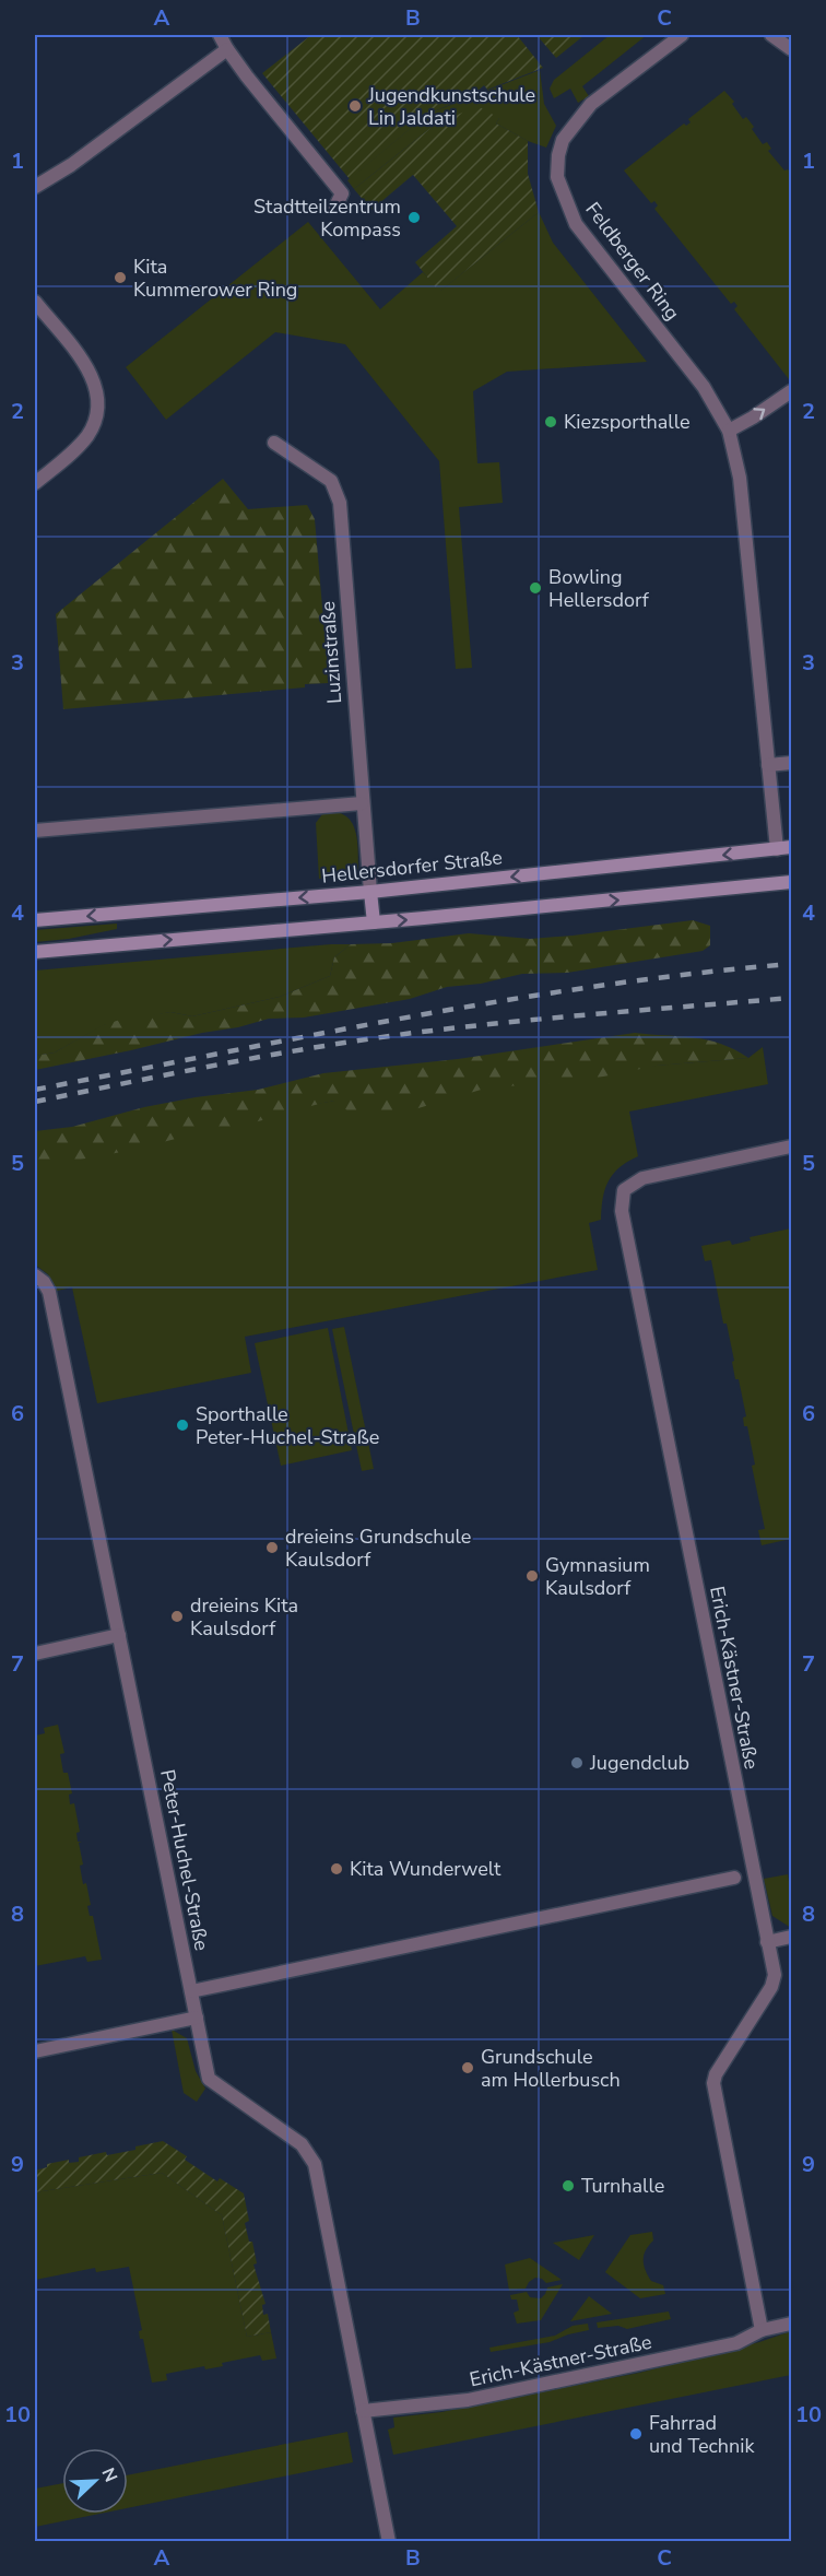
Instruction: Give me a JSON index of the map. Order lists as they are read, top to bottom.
{
  "streets": {
    "main road": ["Hellersdorfer Straße"],
    "street": [
      "Feldberger Ring",
      "Luzinstraße",
      "Erich-Kästner-Straße",
      "Peter-Huchel-Straße"
    ]
  },
  "crossings": [
    ["Feldberger Ring", "Hellersdorfer Straße"],
    ["Luzinstraße", "Hellersdorfer Straße"],
    ["Erich-Kästner-Straße", "Peter-Huchel-Straße"]
  ],
  "places": [
    "Jugendkunstschule Lin Jaldati",
    "Stadtteilzentrum Kompass",
    "Kita Kummerower Ring",
    "Kiezsporthalle",
    "Bowling Hellersdorf",
    "Sporthalle Peter-Huchel-Straße",
    "dreieins Grundschule Kaulsdorf",
    "Gymnasium Kaulsdorf",
    "dreieins Kita Kaulsdorf",
    "Jugendclub",
    "Kita Wunderwelt",
    "Grundschule am Hollerbusch",
    "Turnhalle",
    "Fahrrad und Technik"
  ],
  "north": "top right",
  "grid": {
    "columns": ["A", "B", "C"],
    "rows": [
      "1",
      "2",
      "3",
      "4",
      "5",
      "6",
      "7",
      "8",
      "9",
      "10"
    ]
  }
}
